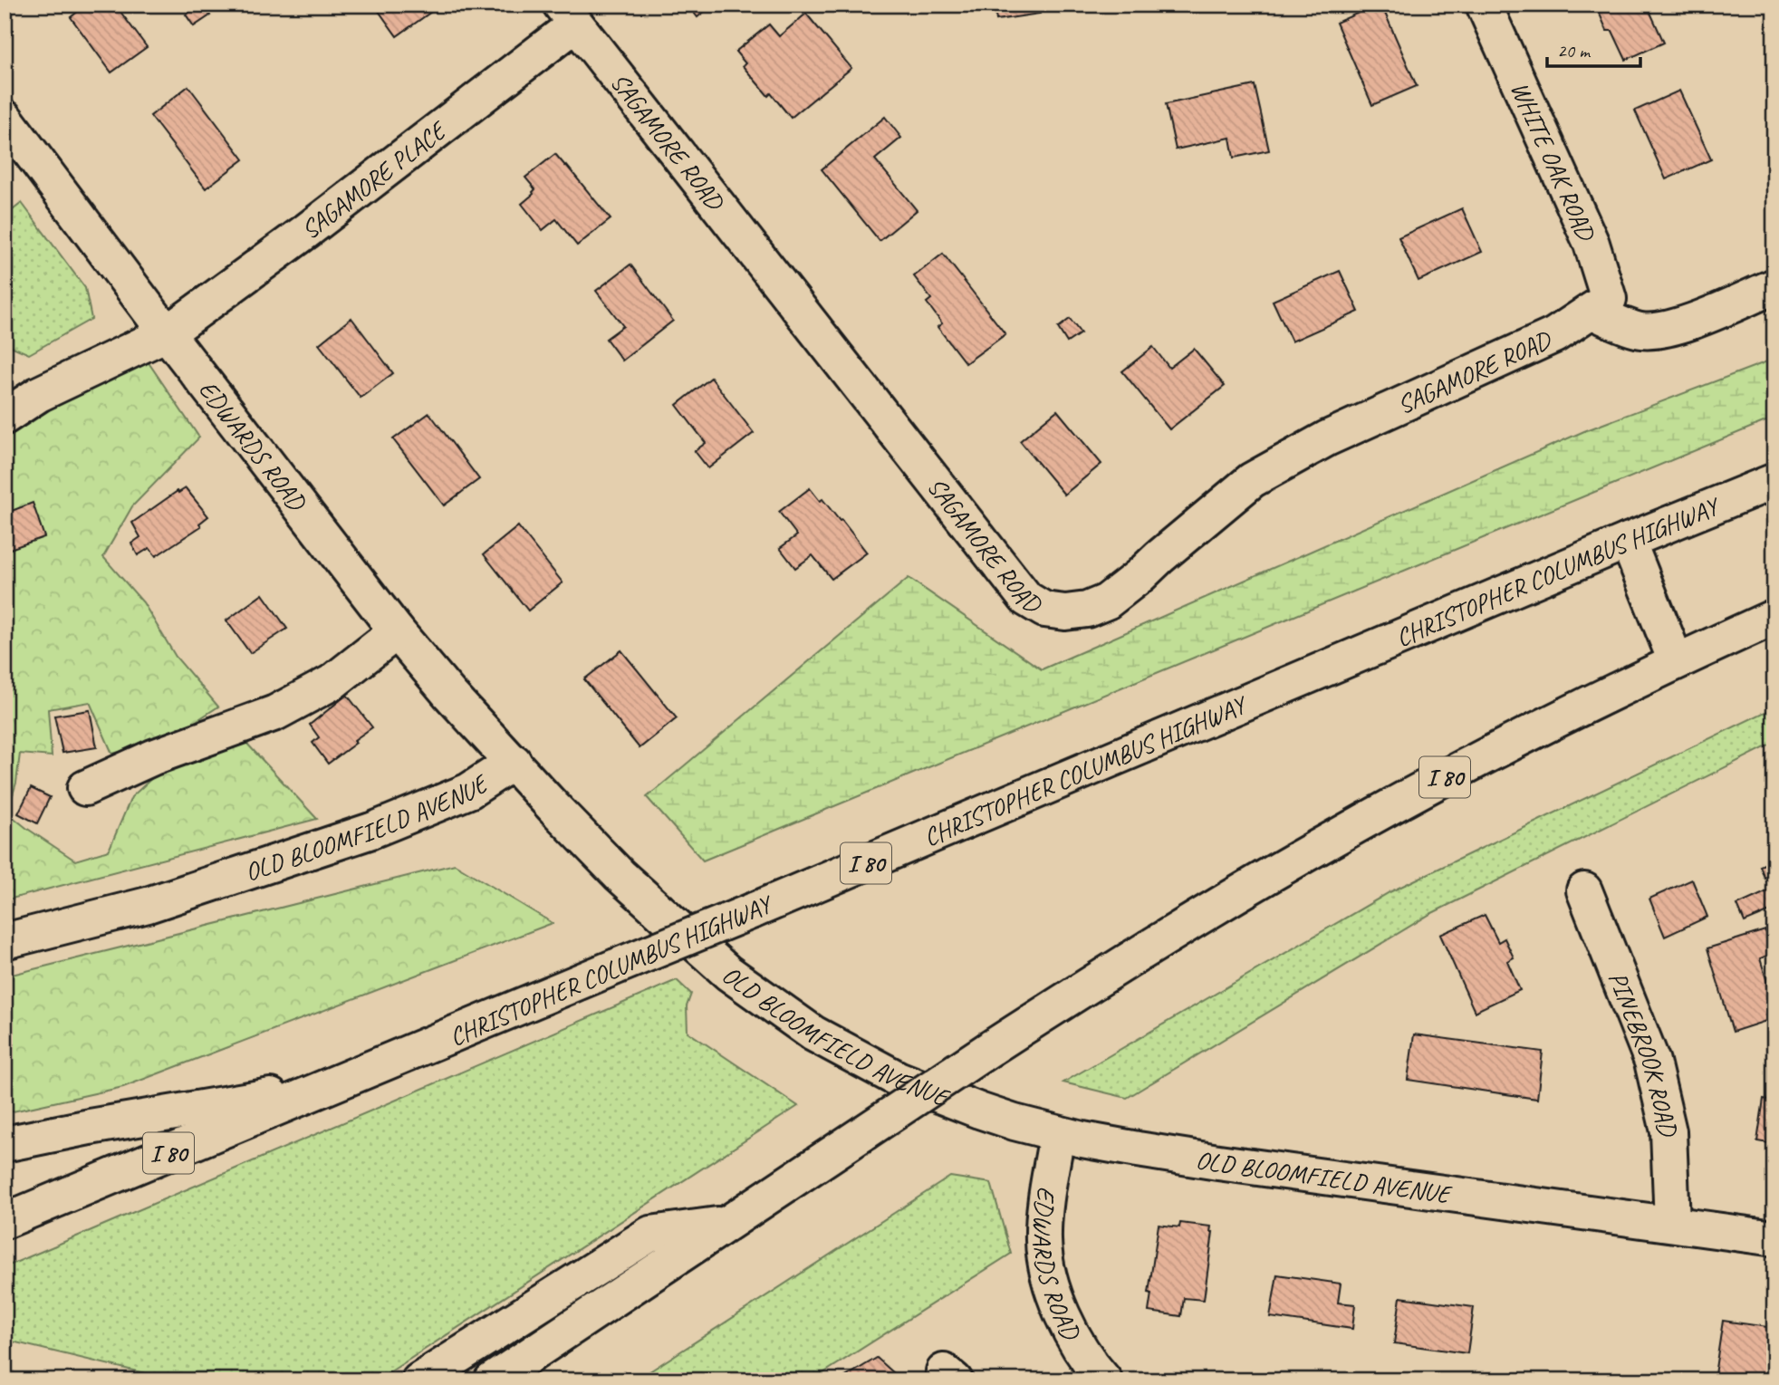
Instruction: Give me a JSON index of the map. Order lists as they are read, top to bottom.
{
  "streets": {
    "main road": [
      "SAGAMORE ROAD",
      "WHITE OAK ROAD",
      "SAGAMORE PLACE",
      "EDWARDS ROAD",
      "CHRISTOPHER COLUMBUS HIGHWAY",
      "I 80",
      "OLD BLOOMFIELD AVENUE",
      "PINEBROOK ROAD"
    ]
  },
  "crossings": [
    ["SAGAMORE ROAD", "WHITE OAK ROAD"],
    ["SAGAMORE ROAD", "SAGAMORE PLACE"],
    ["SAGAMORE PLACE", "EDWARDS ROAD"],
    ["EDWARDS ROAD", "OLD BLOOMFIELD AVENUE"],
    ["OLD BLOOMFIELD AVENUE", "PINEBROOK ROAD"]
  ],
  "scale_bar": "20 m"
}
